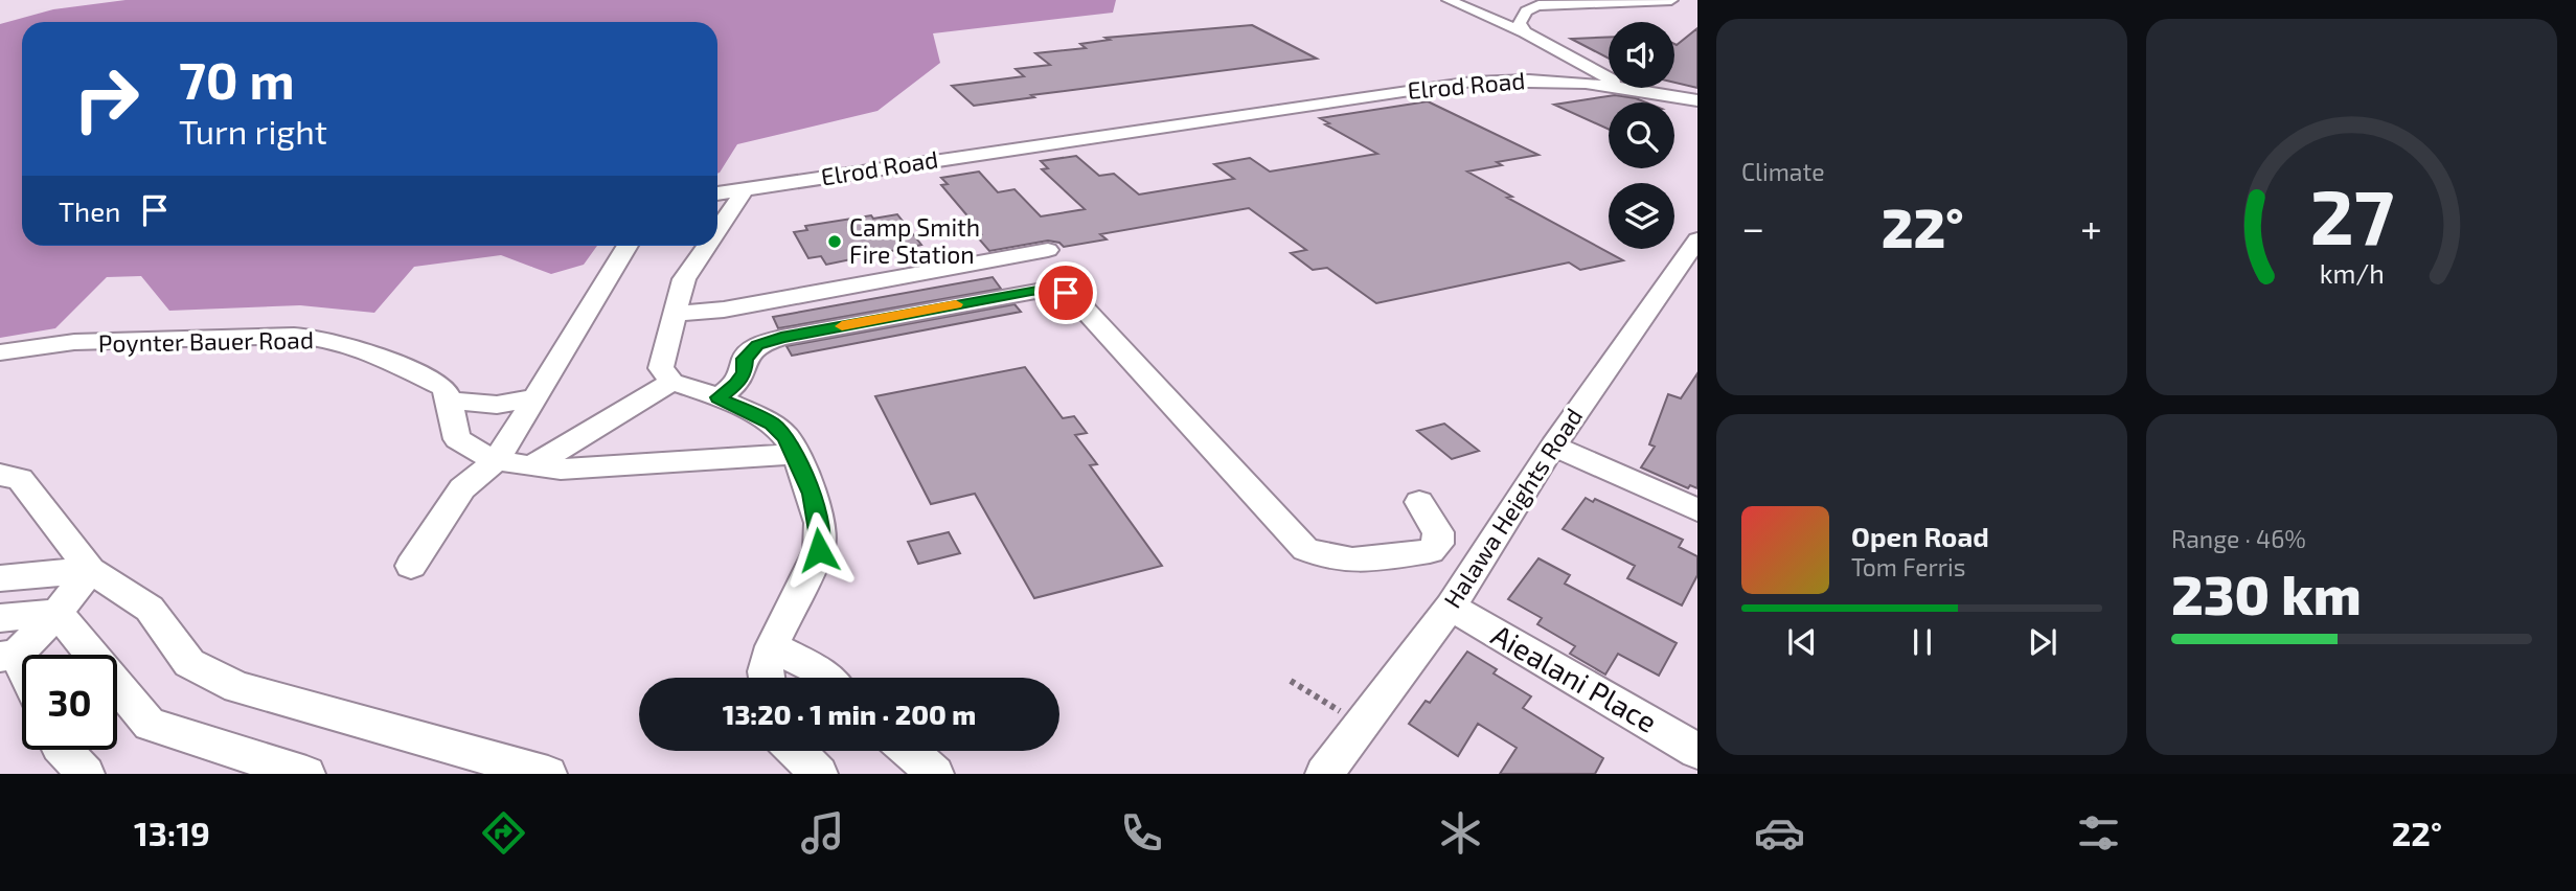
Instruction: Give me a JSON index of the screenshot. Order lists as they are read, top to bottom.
{
  "streets": {
    "street": [
      "Elrod Road",
      "Poynter Bauer Road",
      "Halawa Heights Road",
      "Aiealani Place"
    ]
  },
  "crossings": [
    ["Halawa Heights Road", "Aiealani Place"]
  ],
  "places": ["Camp Smith Fire Station"],
  "page": {
    "tile": [
      "Climate",
      ["Range · 46%", "230 km"]
    ],
    "turn": ["70 m", "Turn right"],
    "then": "Then",
    "heat": ["−", "22°", "+"],
    "song": ["Open Road", "Tom Ferris"],
    "limit": "30",
    "trip": "13:20 · 1 min · 200 m",
    "tabs": ["13:19", "22°"],
    "gauge": ["27", "km/h"]
  }
}
